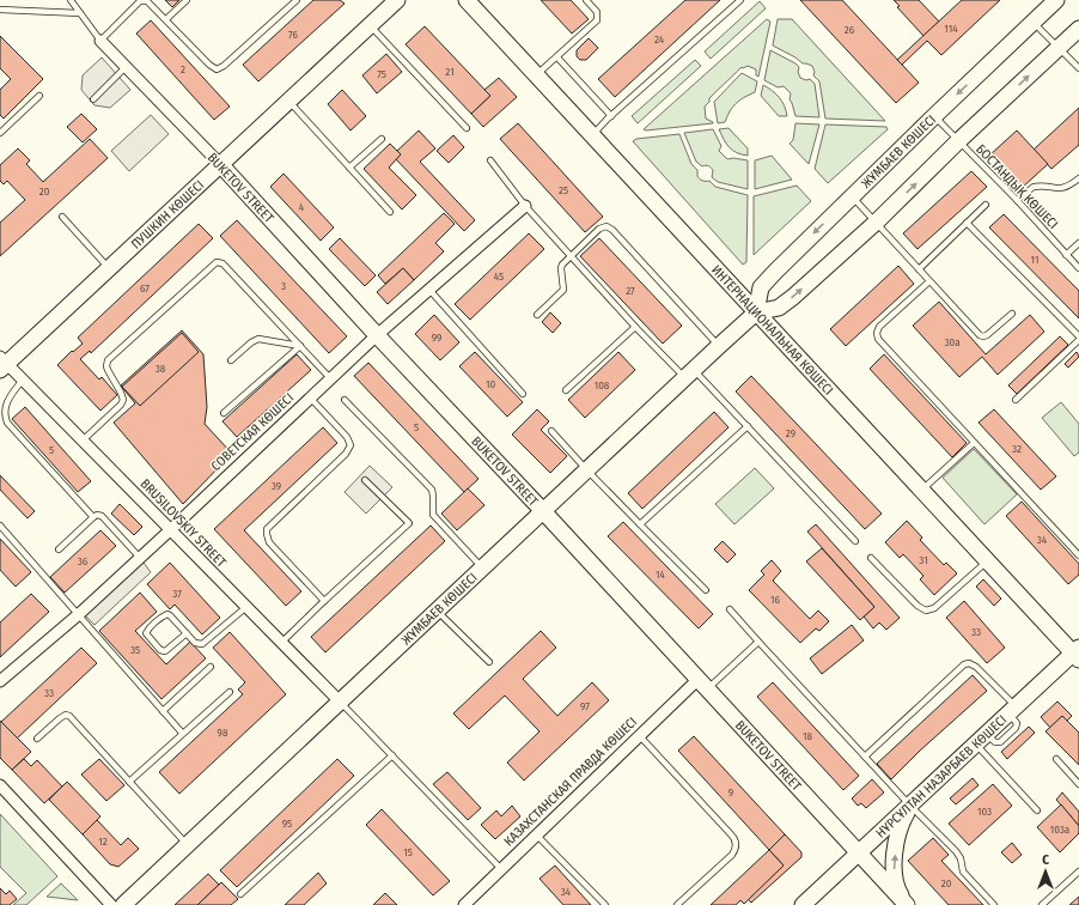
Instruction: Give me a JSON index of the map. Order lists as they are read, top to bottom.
{
  "streets": {
    "main road": [
      "ЖҰМБАЕВ КӨШЕСІ",
      "BUKETOV STREET",
      "ПУШКИН КӨШЕСІ",
      "ИНТЕРНАЦИОНАЛЬНАЯ КӨШЕСІ",
      "НҰРСҰЛТАН НАЗАРБАЕВ КӨШЕСІ"
    ],
    "street": ["СОВЕТСКАЯ КӨШЕСІ", "BRUSILOVSKIY STREET", "КАЗАХСТАНСКАЯ ПРАВДА КӨШЕСІ"],
    "lane": ["БОСТАНДЫҚ КӨШЕСІ"]
  },
  "crossings": [
    ["ЖҰМБАЕВ КӨШЕСІ", "БОСТАНДЫҚ КӨШЕСІ"],
    ["ЖҰМБАЕВ КӨШЕСІ", "BUKETOV STREET"],
    ["ЖҰМБАЕВ КӨШЕСІ", "ИНТЕРНАЦИОНАЛЬНАЯ КӨШЕСІ"],
    ["ЖҰМБАЕВ КӨШЕСІ", "BRUSILOVSKIY STREET"],
    ["BUKETOV STREET", "ПУШКИН КӨШЕСІ"],
    ["BUKETOV STREET", "СОВЕТСКАЯ КӨШЕСІ"],
    ["BUKETOV STREET", "НҰРСҰЛТАН НАЗАРБАЕВ КӨШЕСІ"],
    ["BUKETOV STREET", "КАЗАХСТАНСКАЯ ПРАВДА КӨШЕСІ"],
    ["ПУШКИН КӨШЕСІ", "BRUSILOVSKIY STREET"],
    ["ИНТЕРНАЦИОНАЛЬНАЯ КӨШЕСІ", "НҰРСҰЛТАН НАЗАРБАЕВ КӨШЕСІ"],
    ["СОВЕТСКАЯ КӨШЕСІ", "BRUSILOVSKIY STREET"]
  ],
  "house_numbers": [
    "114",
    "26",
    "76",
    "24",
    "2",
    "21",
    "75",
    "25",
    "20",
    "4",
    "11",
    "45",
    "3",
    "67",
    "27",
    "99",
    "30а",
    "38",
    "10",
    "108",
    "5",
    "29",
    "32",
    "5",
    "39",
    "34",
    "31",
    "36",
    "14",
    "37",
    "16",
    "33",
    "35",
    "33",
    "97",
    "98",
    "18",
    "9",
    "103",
    "95",
    "103а",
    "12",
    "15",
    "20",
    "34"
  ],
  "north": "top"
}
